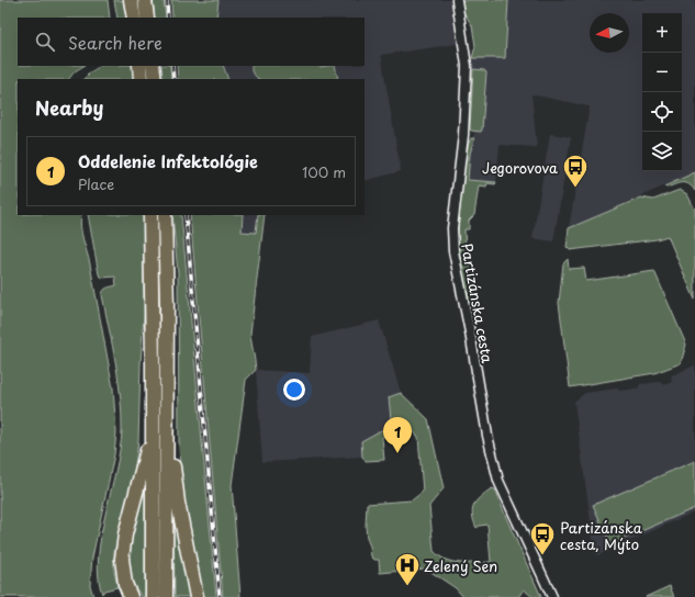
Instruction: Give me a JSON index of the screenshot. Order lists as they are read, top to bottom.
{
  "streets": {
    "street": ["Partizánska cesta"]
  },
  "places": {
    "bus stop": ["Jegorovova", "Partizánska cesta, Mýto"],
    "hospital": ["Zelený Sen"]
  },
  "north": "left",
  "page": {
    "map_buttons": ["+", "−"],
    "search": "Search here",
    "heading": "Nearby",
    "list": [
      {
        "mark": "1",
        "name": "Oddelenie Infektológie",
        "note": "Place",
        "value": "100 m"
      }
    ],
    "pins": "1"
  }
}
